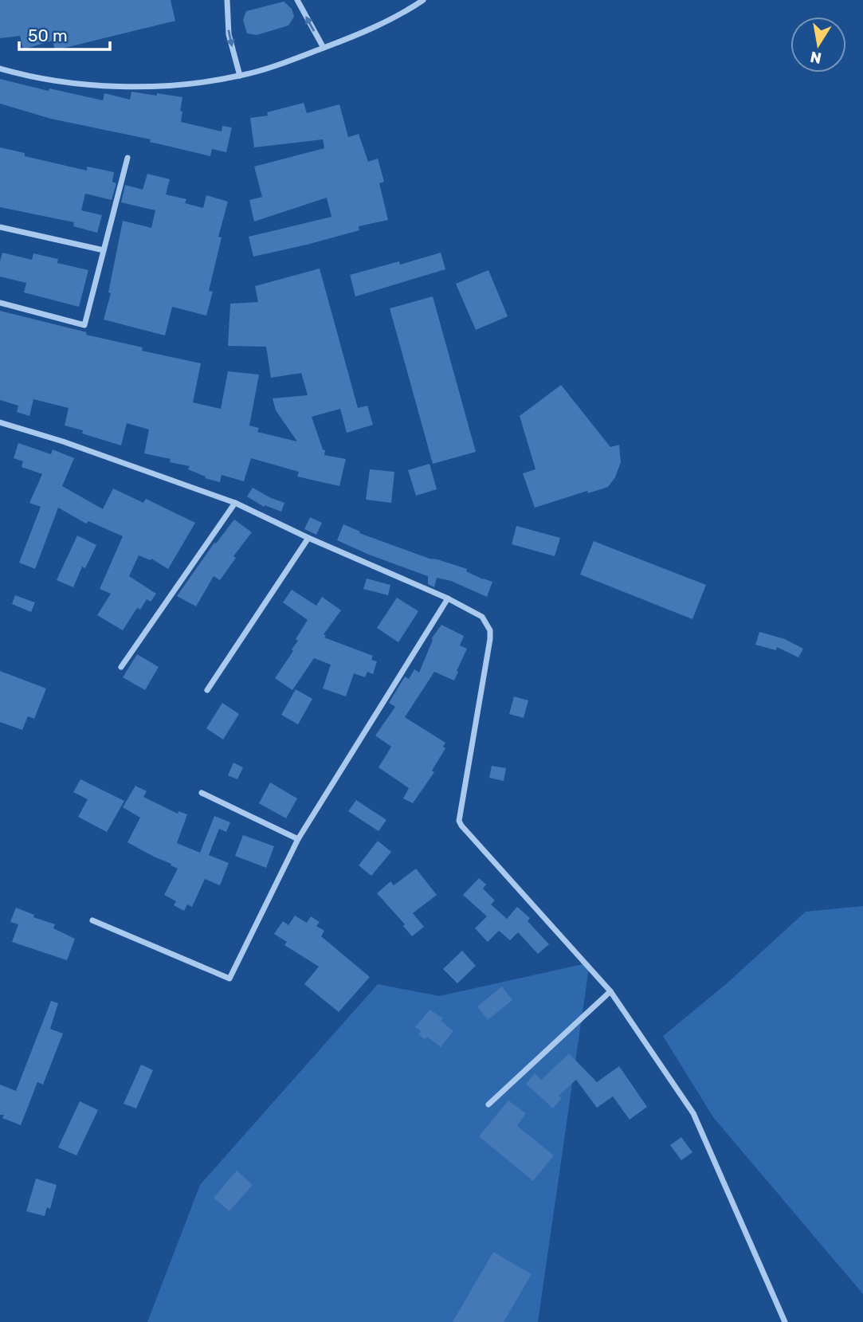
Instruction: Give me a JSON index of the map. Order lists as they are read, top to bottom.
{
  "scale_bar": "50 m",
  "north": "bottom"
}
